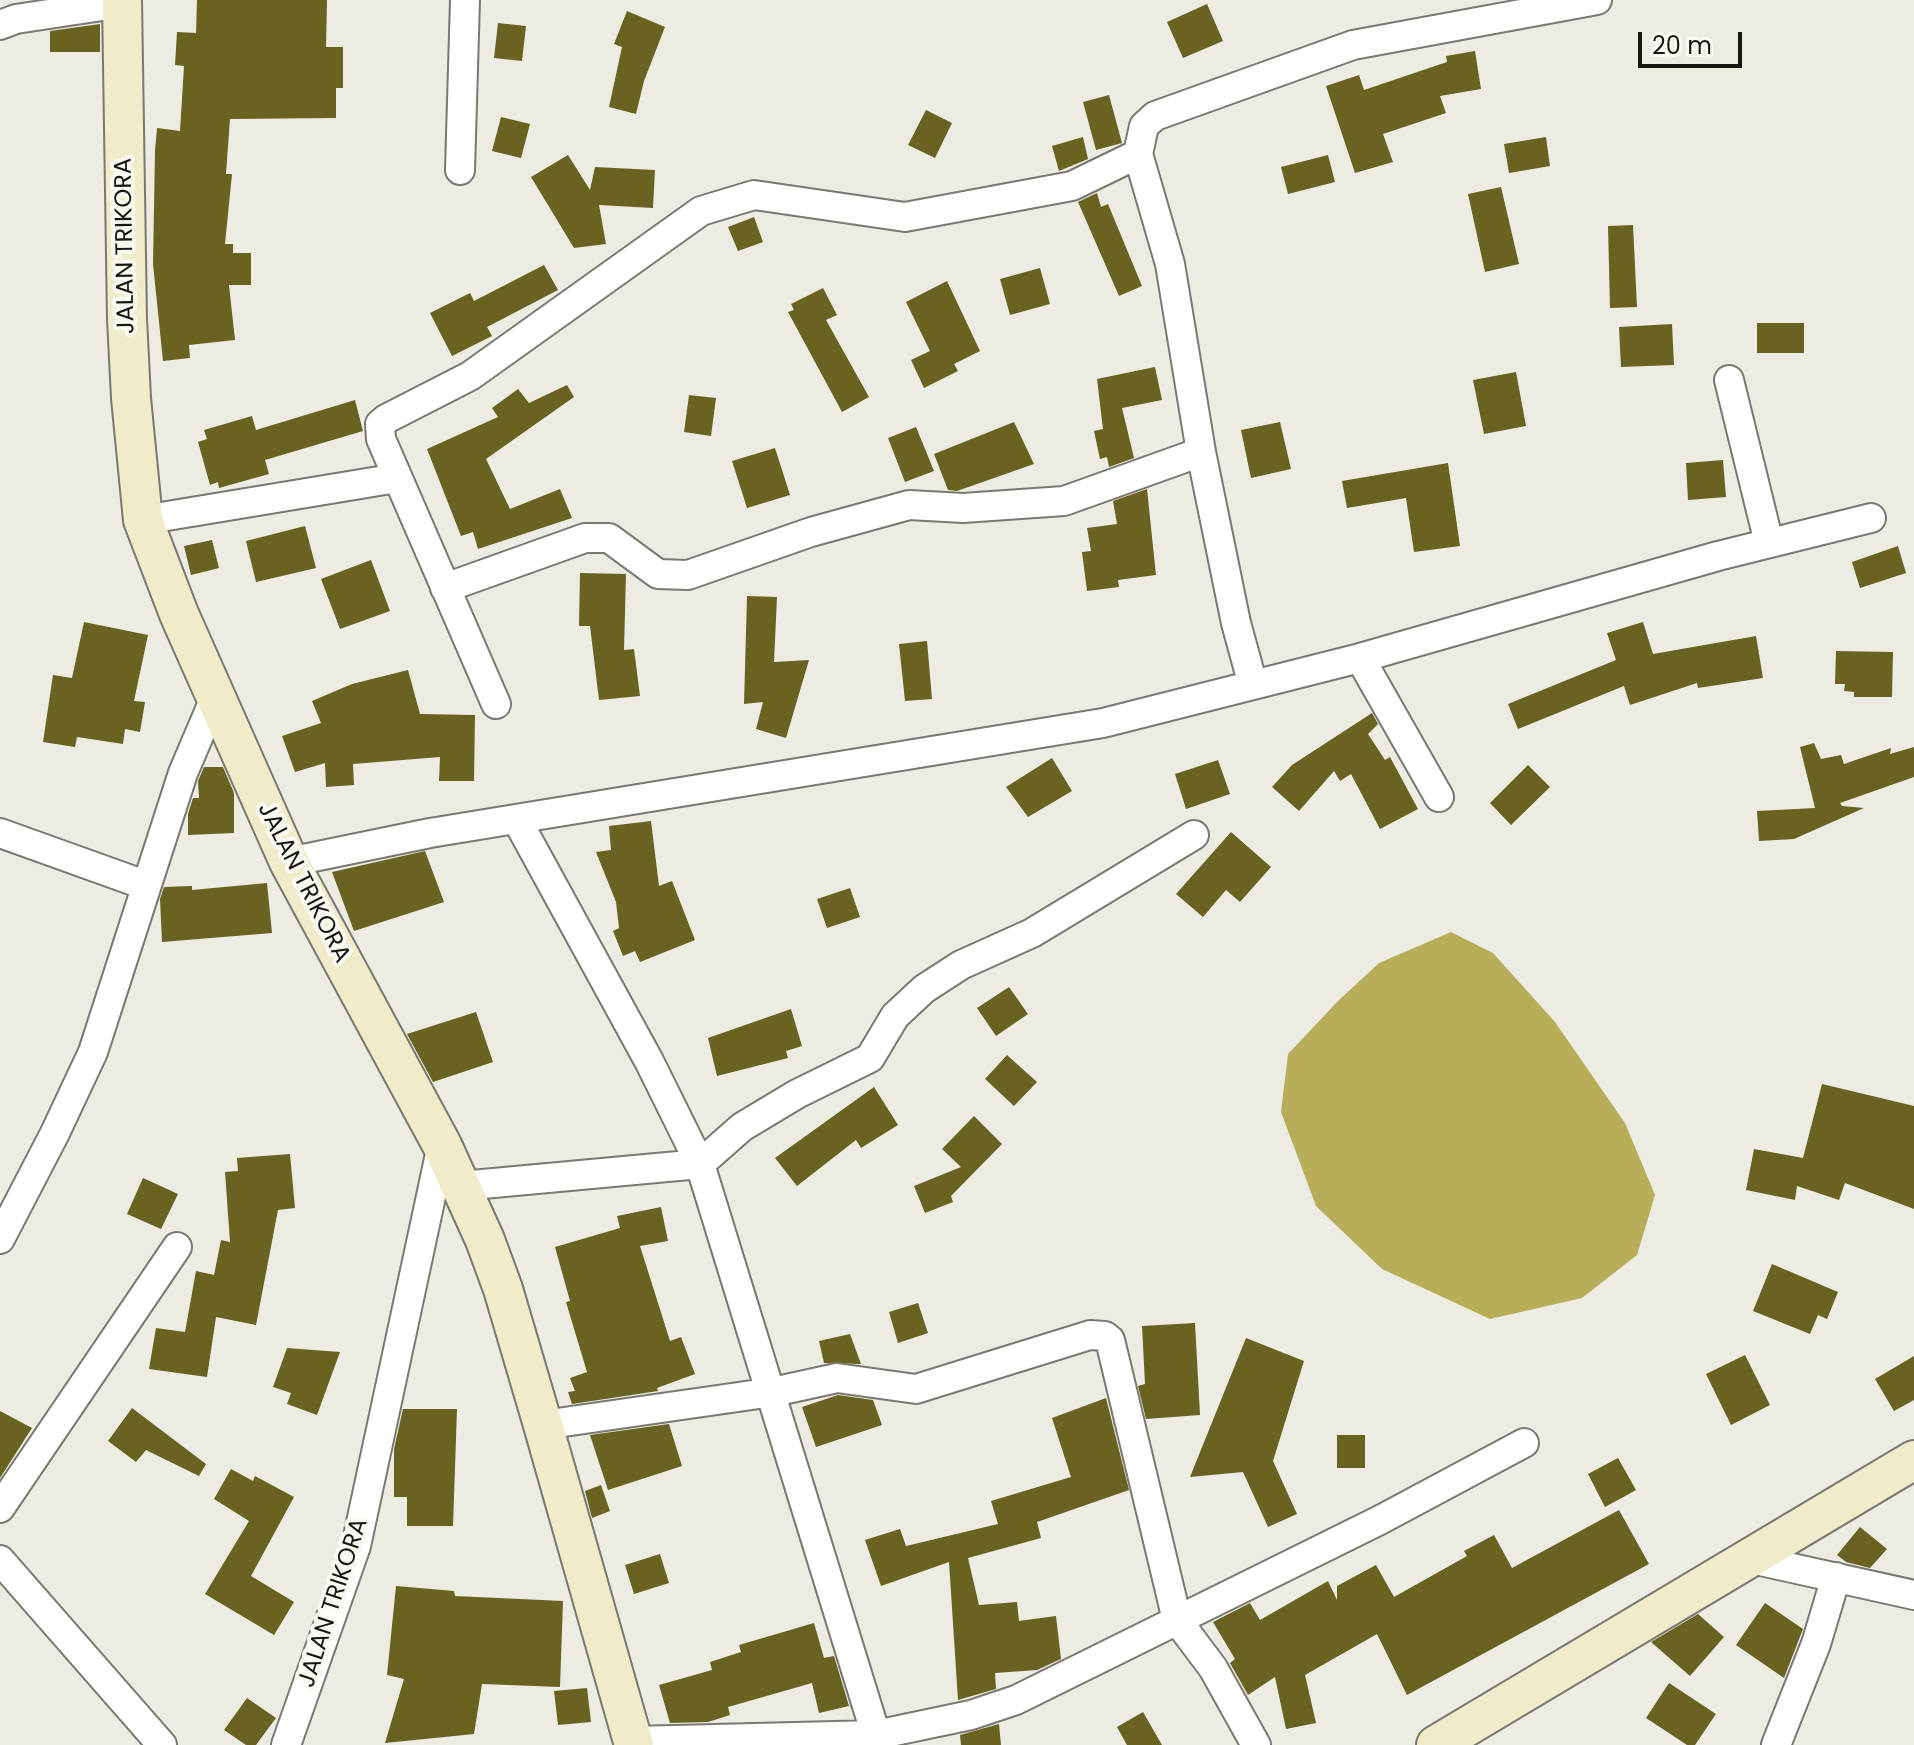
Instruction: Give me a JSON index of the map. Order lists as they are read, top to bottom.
{
  "streets": {
    "street": ["JALAN TRIKORA"]
  },
  "scale_bar": "20 m"
}
